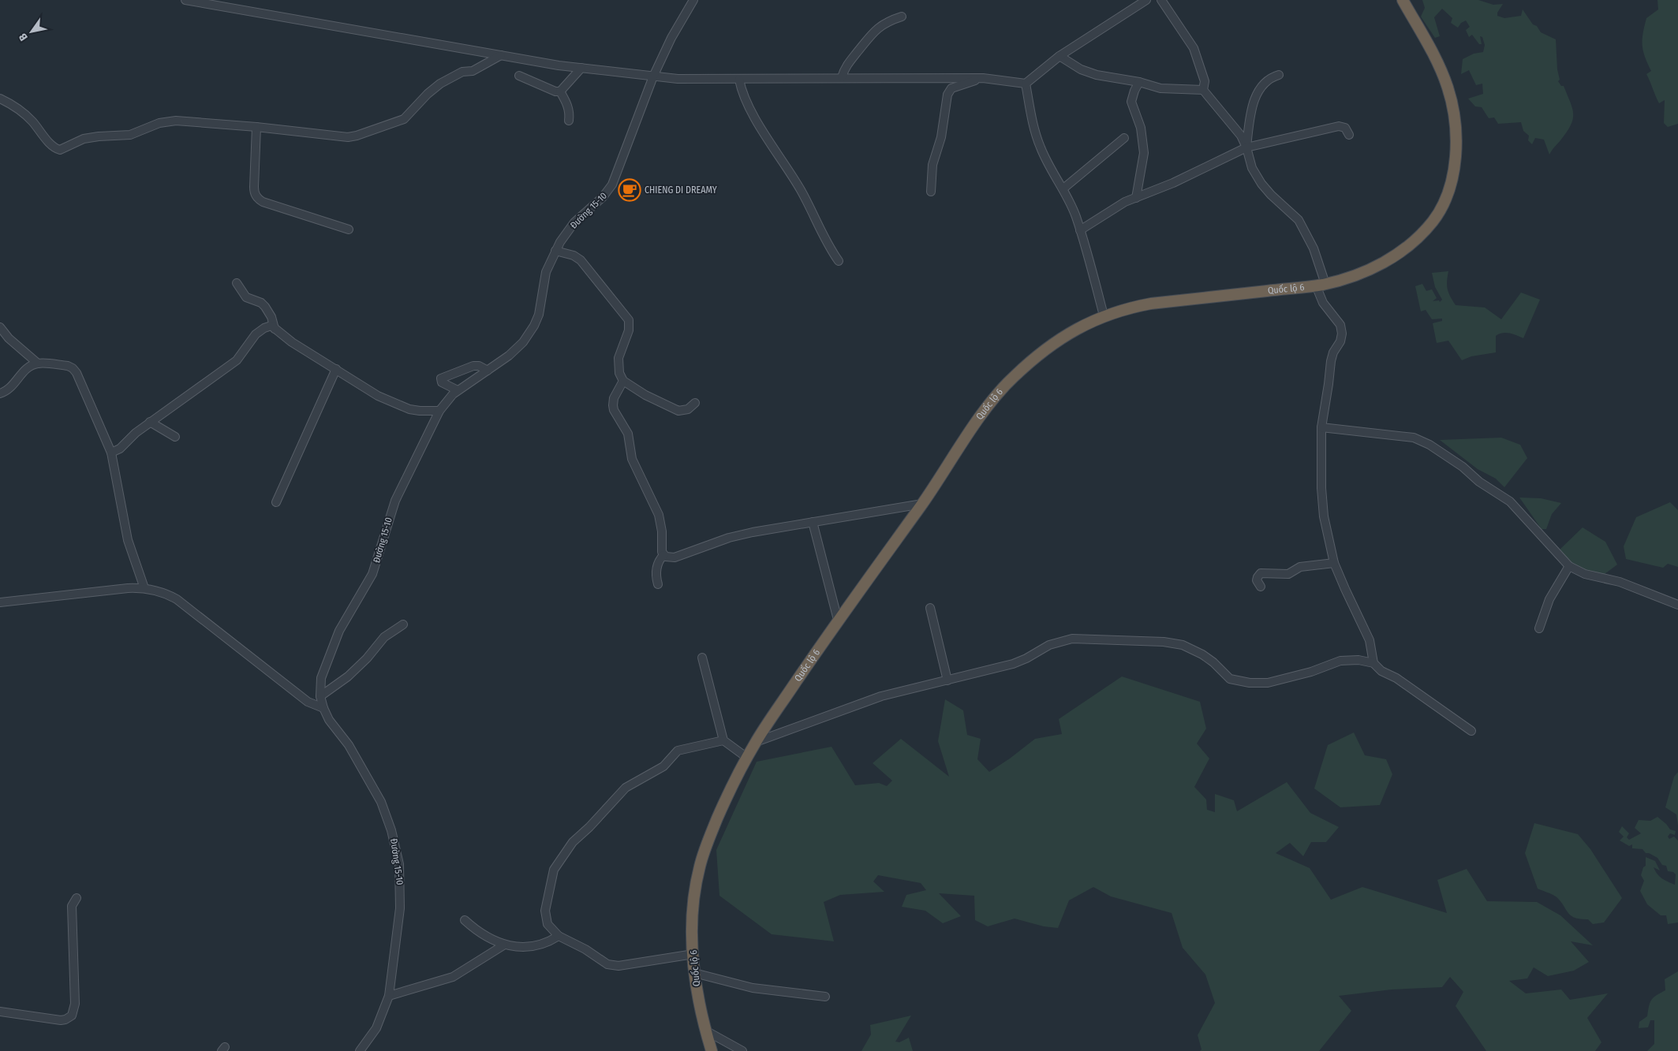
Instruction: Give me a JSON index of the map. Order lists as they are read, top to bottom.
{
  "streets": {
    "highway": ["Quốc lộ 6"],
    "street": ["Đường 15-10"]
  },
  "places": {
    "cafe": ["CHIENG DI DREAMY"]
  },
  "north": "bottom left"
}
